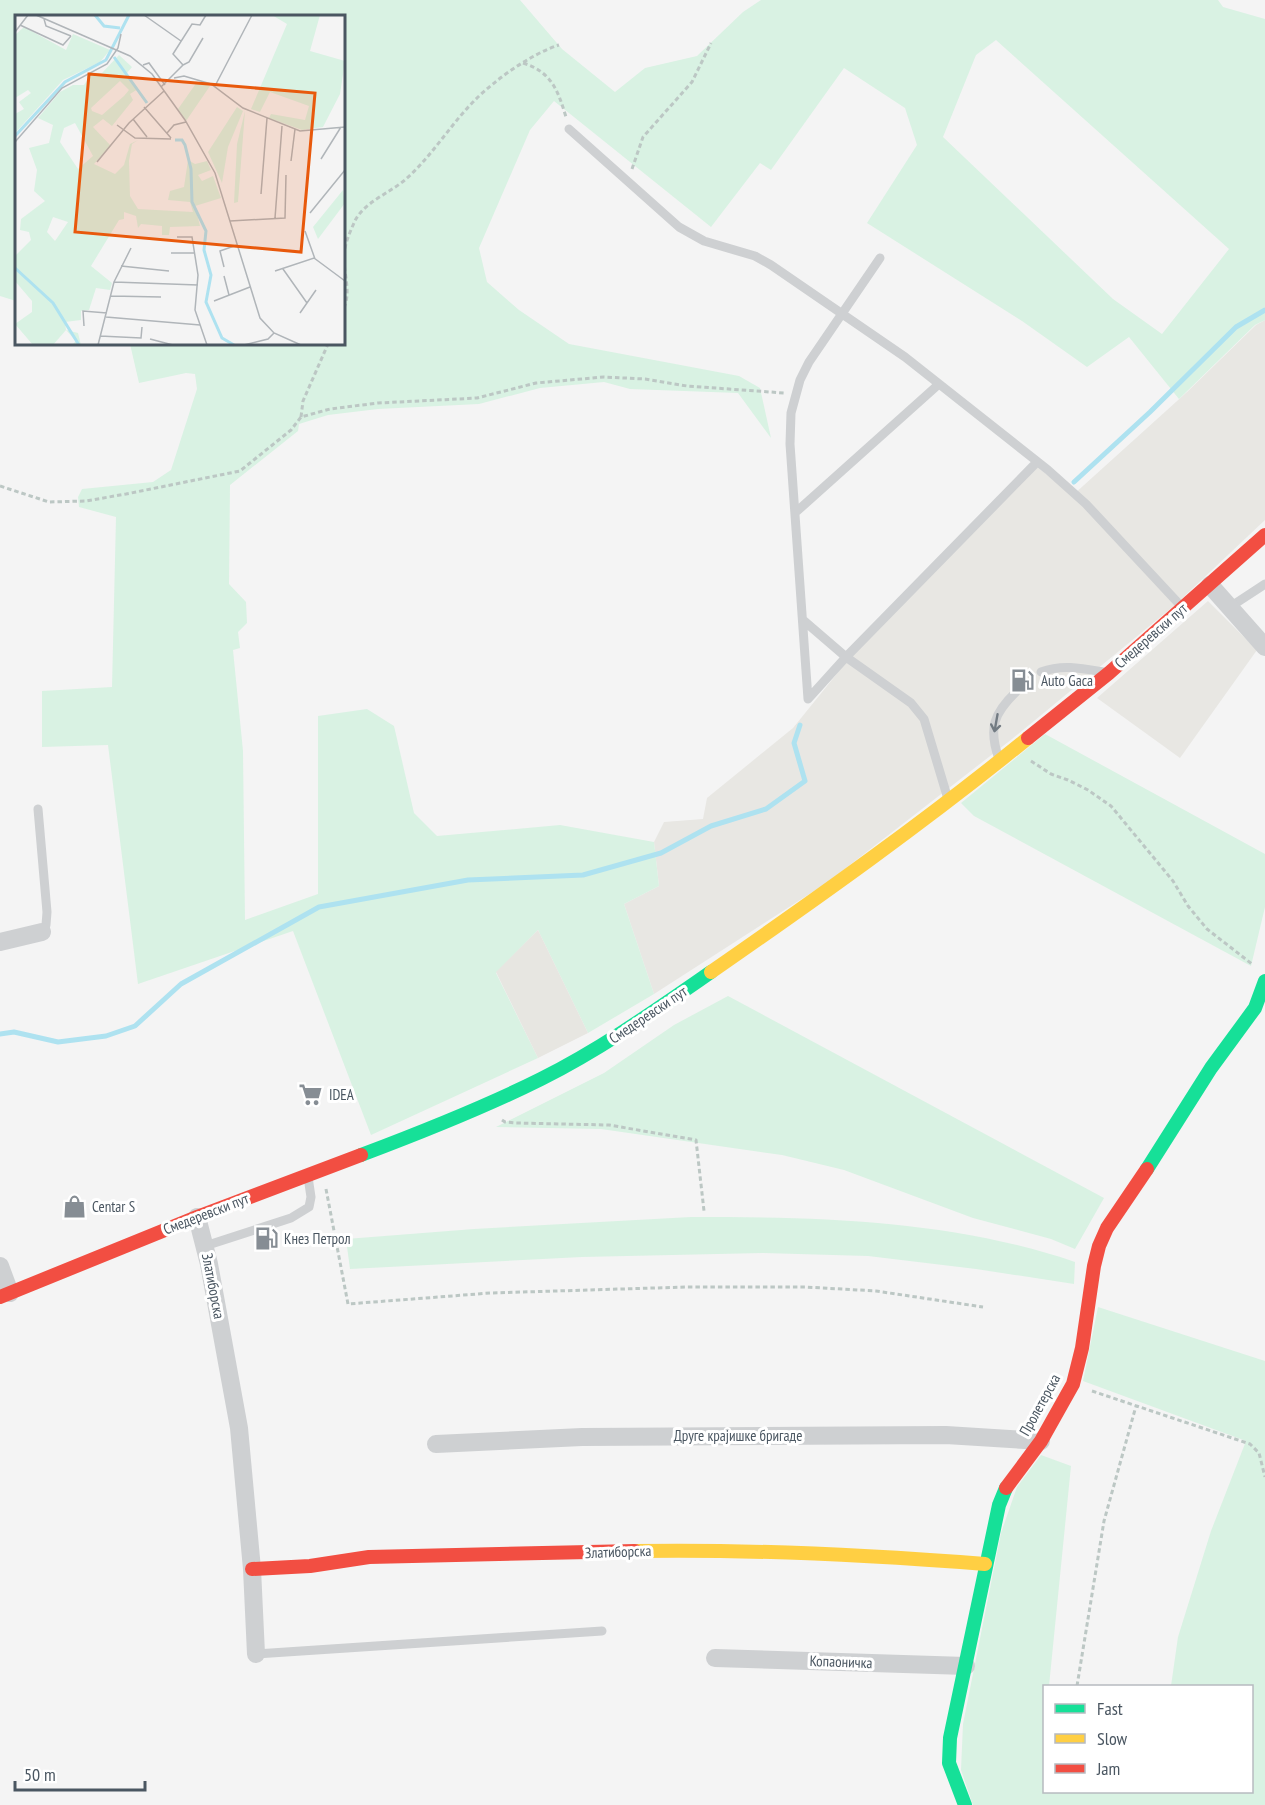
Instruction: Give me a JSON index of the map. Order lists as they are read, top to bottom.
{
  "streets": {
    "street": [
      "Смедеревски пут",
      "Златиборска",
      "Пролетерска",
      "Друге крајишке бригаде",
      "Копаоничка"
    ]
  },
  "crossings": [
    ["Смедеревски пут", "Златиборска"],
    ["Златиборска", "Пролетерска"],
    ["Пролетерска", "Друге крајишке бригаде"],
    ["Пролетерска", "Копаоничка"]
  ],
  "places": {
    "fuel station": ["Auto Gaca", "Кнез Петрол"],
    "supermarket": ["IDEA"],
    "shop": ["Centar S"]
  },
  "legend": ["Fast", "Slow", "Jam"],
  "scale_bar": "50 m"
}
